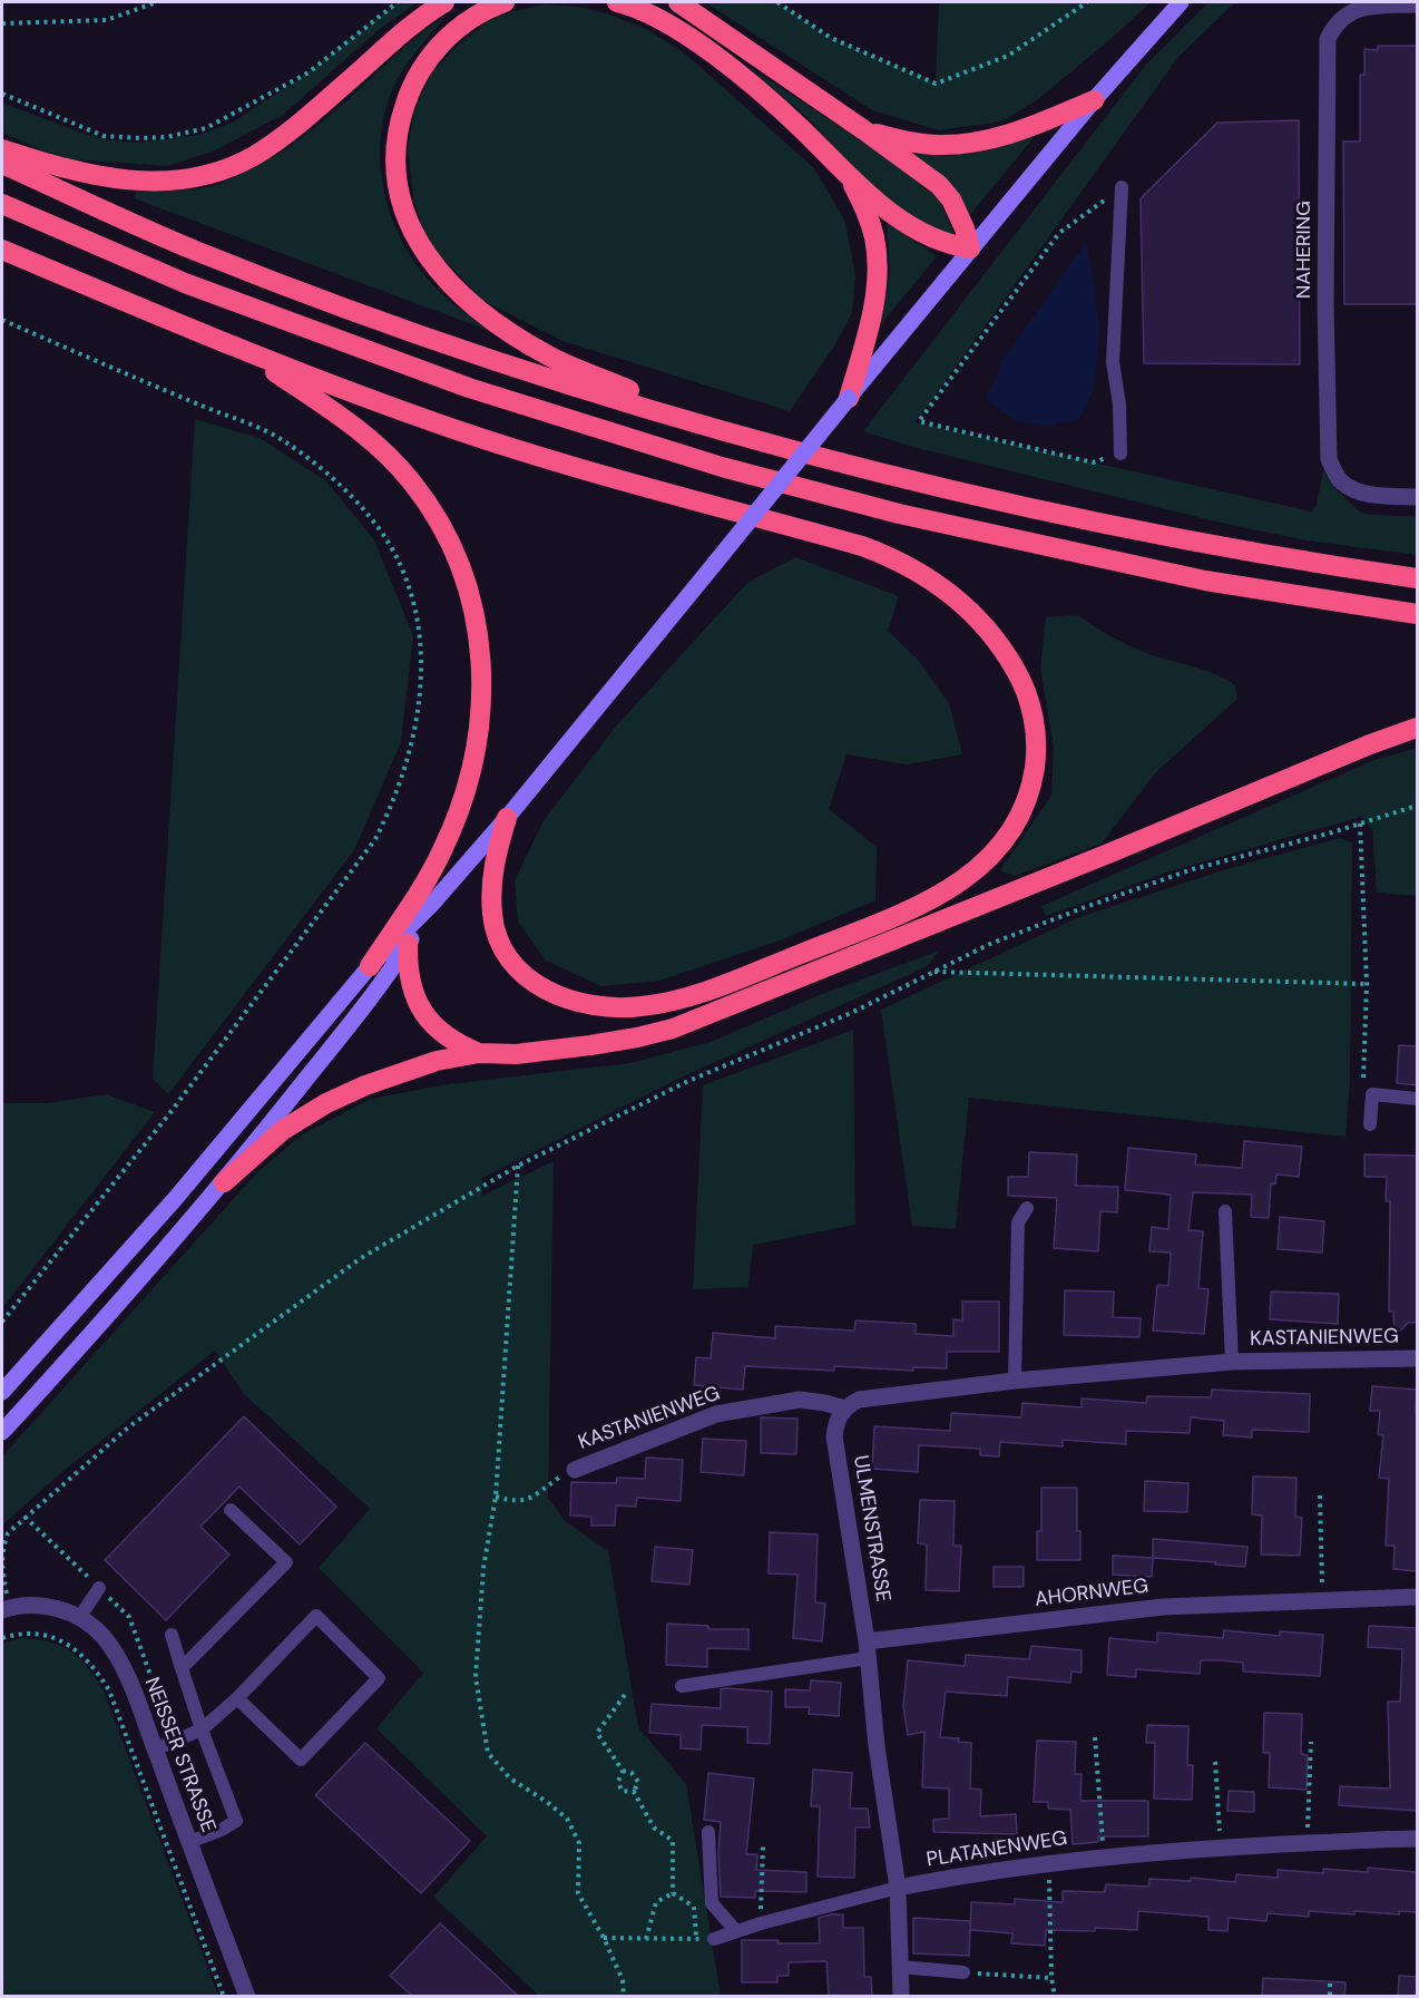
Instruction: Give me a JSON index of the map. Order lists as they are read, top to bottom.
{
  "streets": {
    "street": [
      "NAHERING",
      "KASTANIENWEG",
      "ULMENSTRASSE",
      "AHORNWEG",
      "NEISSER STRASSE",
      "PLATANENWEG"
    ]
  },
  "crossings": [
    ["KASTANIENWEG", "ULMENSTRASSE"],
    ["ULMENSTRASSE", "AHORNWEG"],
    ["ULMENSTRASSE", "PLATANENWEG"]
  ]
}
